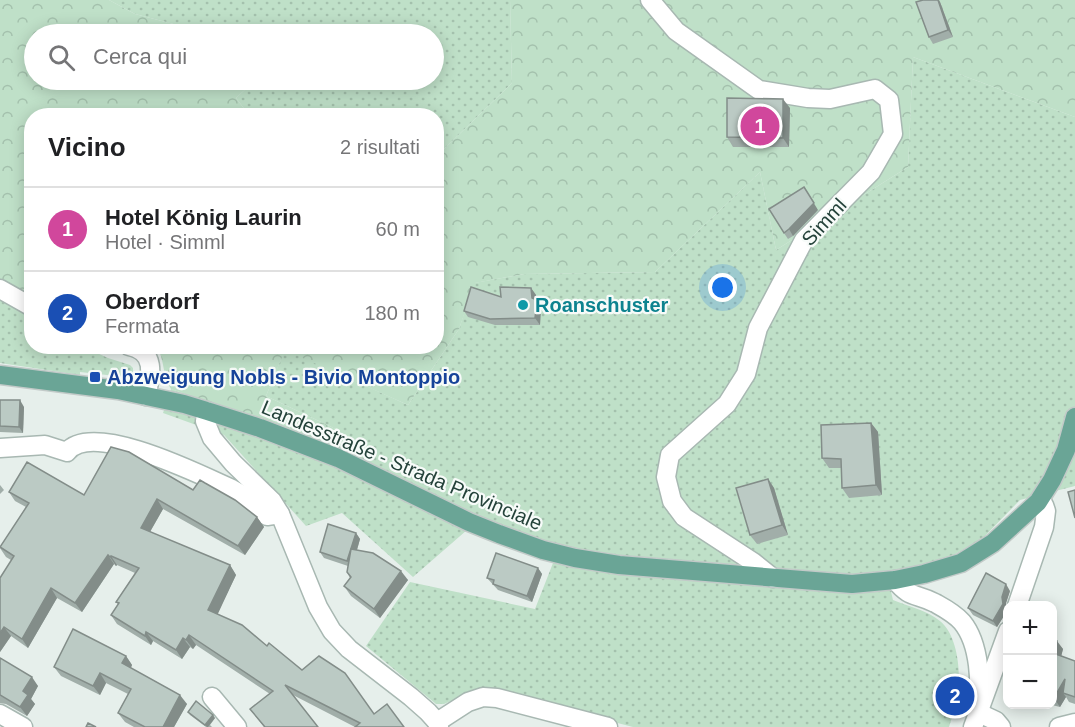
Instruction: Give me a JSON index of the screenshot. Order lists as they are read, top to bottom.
{
  "streets": {
    "main road": ["Landesstraße - Strada Provinciale"],
    "street": ["Simml"]
  },
  "crossings": [
    ["Simml", "Landesstraße - Strada Provinciale"]
  ],
  "places": {
    "other": ["Roanschuster"],
    "transit": ["Abzweigung Nobls - Bivio Montoppio"]
  },
  "page": {
    "search": "Cerca qui",
    "pins": ["1", "2"],
    "heading": ["Vicino", "2 risultati"],
    "list": [
      {
        "mark": "1",
        "name": "Hotel König Laurin",
        "note": "Hotel · Simml",
        "value": "60 m"
      },
      {
        "mark": "2",
        "name": "Oberdorf",
        "note": "Fermata",
        "value": "180 m"
      }
    ],
    "map_buttons": ["+", "−"]
  }
}
